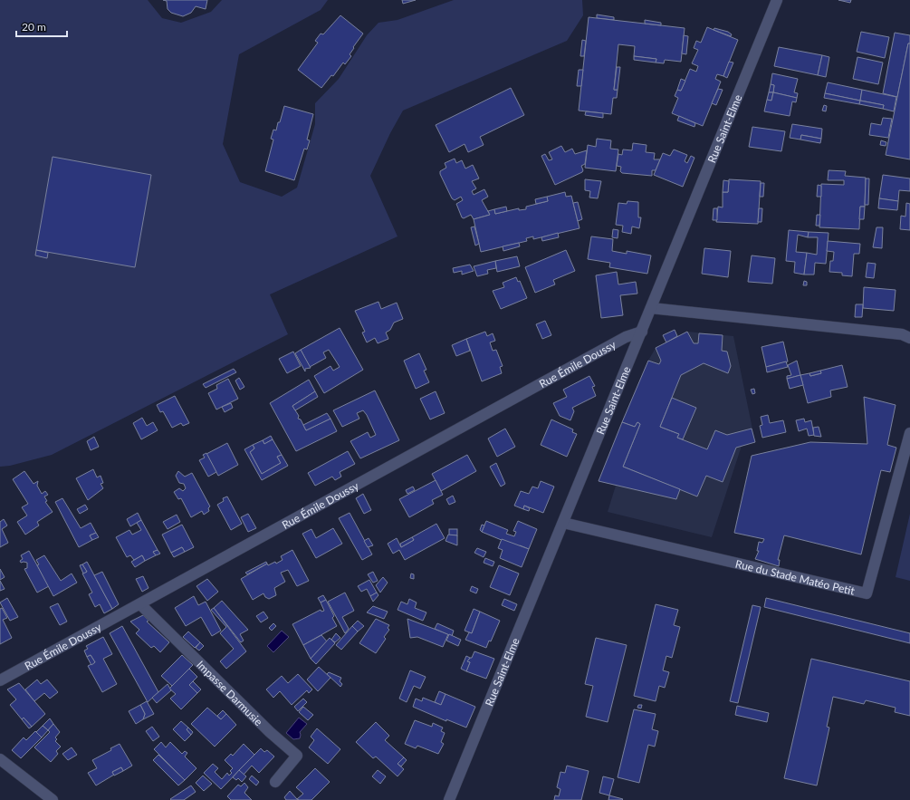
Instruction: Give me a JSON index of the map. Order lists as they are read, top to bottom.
{
  "streets": {
    "street": [
      "Rue Saint-Elme",
      "Rue Émile Doussy",
      "Rue du Stade Matéo Petit",
      "Impasse Darmusie"
    ]
  },
  "crossings": [
    ["Rue Saint-Elme", "Rue Émile Doussy"],
    ["Rue Saint-Elme", "Rue du Stade Matéo Petit"],
    ["Rue Émile Doussy", "Impasse Darmusie"]
  ],
  "scale_bar": "20 m"
}
